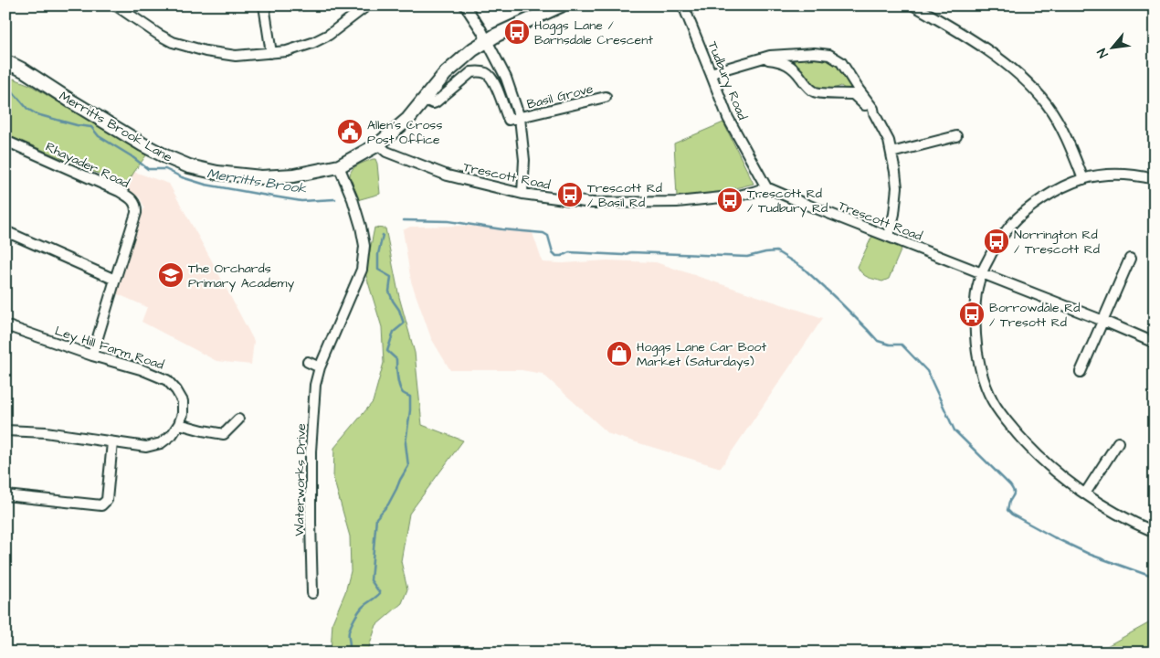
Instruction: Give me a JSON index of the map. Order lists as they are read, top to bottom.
{
  "streets": {
    "street": [
      "Tudbury Road",
      "Basil Grove",
      "Merritts Brook Lane",
      "Rhayader Road",
      "Trescott Road",
      "Ley Hill Farm Road",
      "Waterworks Drive"
    ]
  },
  "crossings": [
    ["Tudbury Road", "Trescott Road"],
    ["Merritts Brook Lane", "Trescott Road"],
    ["Merritts Brook Lane", "Waterworks Drive"]
  ],
  "water": ["Merritts Brook"],
  "places": {
    "bus stop": [
      "Hoggs Lane / Barnsdale Crescent",
      "Trescott Rd / Basil Rd",
      "Trescott Rd / Tudbury Rd",
      "Norrington Rd / Trescott Rd",
      "Borrowdale Rd / Tresott Rd"
    ],
    "public building": ["Allen's Cross Post Office"],
    "school or university": ["The Orchards Primary Academy"],
    "shop": ["Hoggs Lane Car Boot Market (Saturdays)"]
  },
  "north": "bottom left"
}
